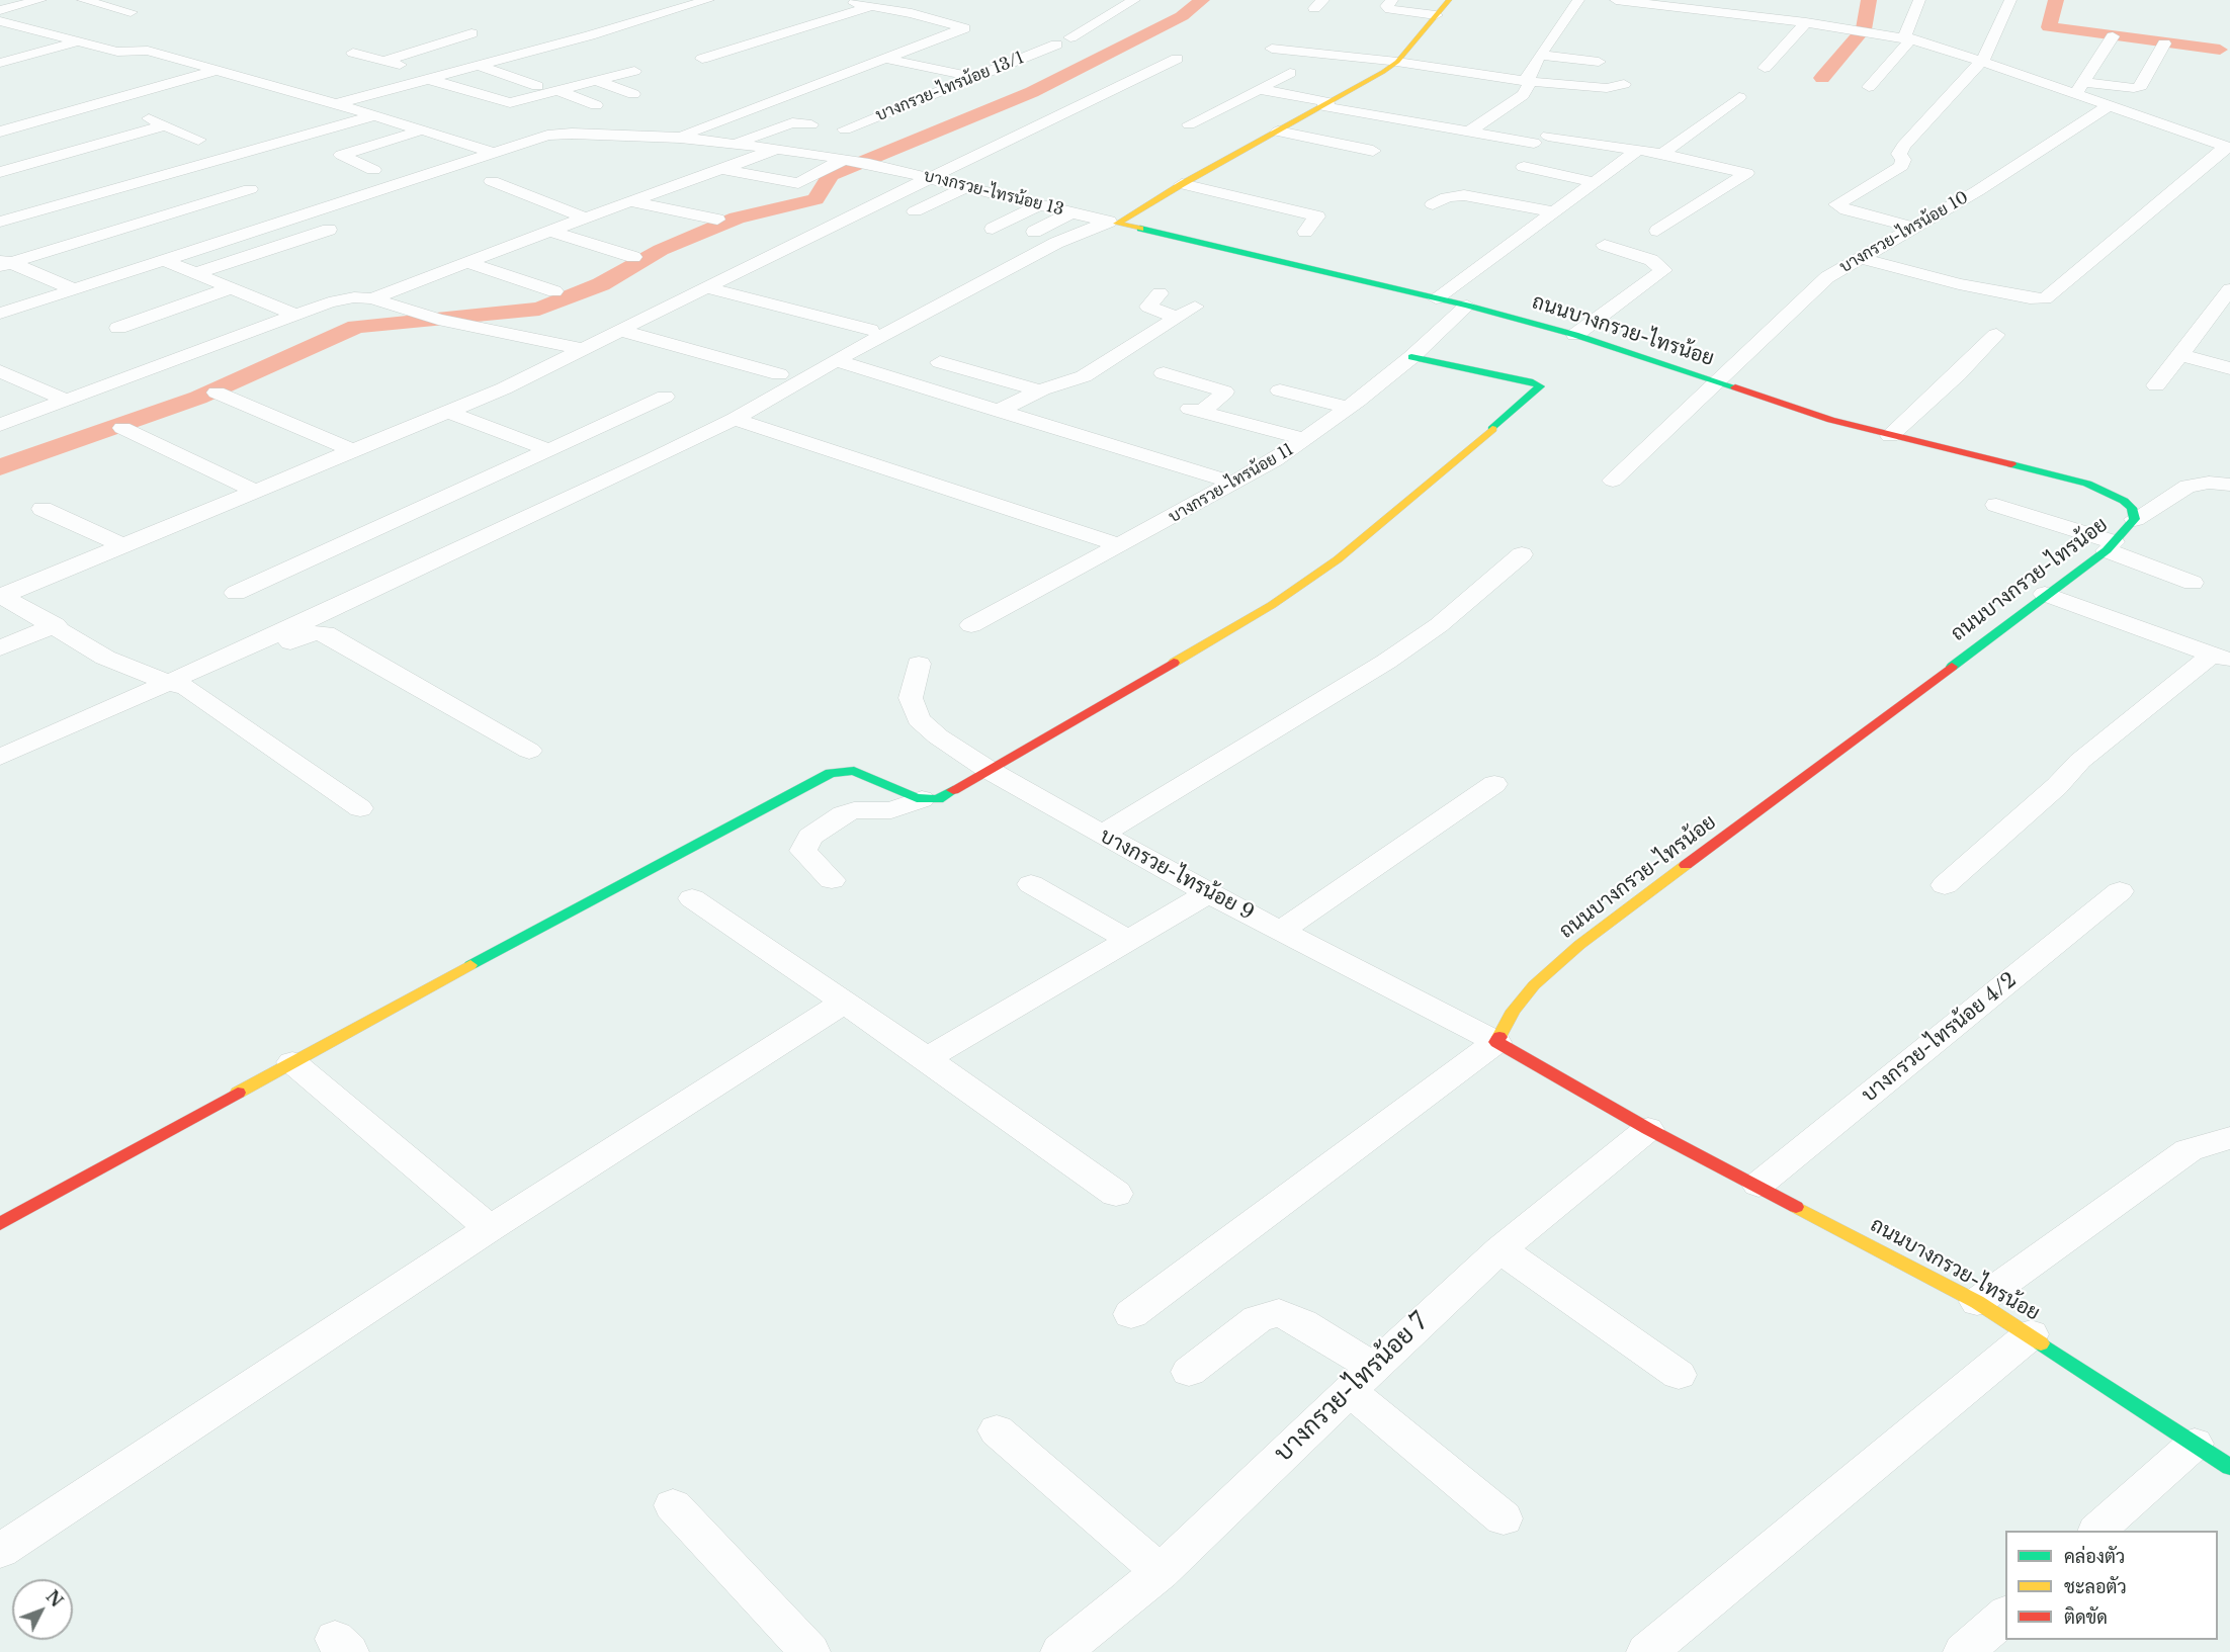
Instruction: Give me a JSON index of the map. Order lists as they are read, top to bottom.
{
  "streets": {
    "main road": ["ถนนบางกรวย-ไทรน้อย"],
    "street": [
      "บางกรวย-ไทรน้อย 13/1",
      "บางกรวย-ไทรน้อย 13",
      "บางกรวย-ไทรน้อย 10",
      "บางกรวย-ไทรน้อย 11",
      "บางกรวย-ไทรน้อย 9",
      "บางกรวย-ไทรน้อย 4/2",
      "บางกรวย-ไทรน้อย 7"
    ]
  },
  "crossings": [
    ["บางกรวย-ไทรน้อย 13", "ถนนบางกรวย-ไทรน้อย"],
    ["บางกรวย-ไทรน้อย 10", "ถนนบางกรวย-ไทรน้อย"],
    ["ถนนบางกรวย-ไทรน้อย", "บางกรวย-ไทรน้อย 11"],
    ["ถนนบางกรวย-ไทรน้อย", "บางกรวย-ไทรน้อย 9"],
    ["ถนนบางกรวย-ไทรน้อย", "บางกรวย-ไทรน้อย 4/2"],
    ["ถนนบางกรวย-ไทรน้อย", "บางกรวย-ไทรน้อย 7"]
  ],
  "legend": ["คล่องตัว", "ชะลอตัว", "ติดขัด"],
  "north": "top right"
}
